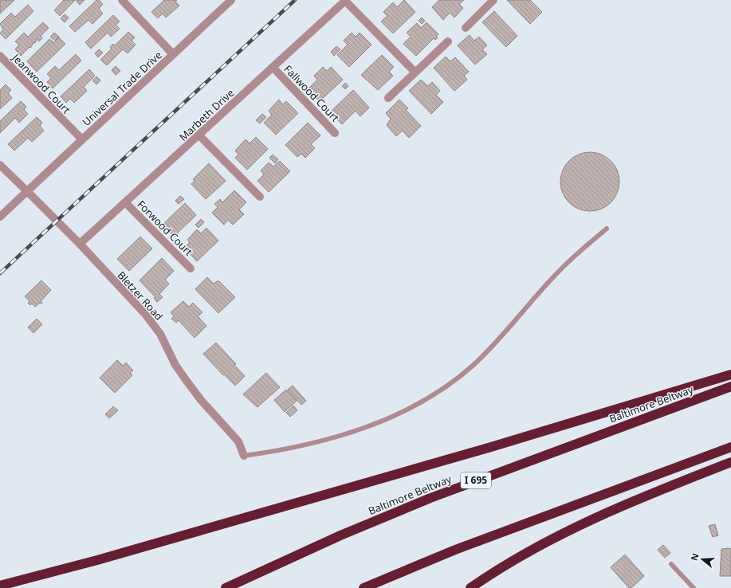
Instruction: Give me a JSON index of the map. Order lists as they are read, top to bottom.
{
  "streets": {
    "highway": ["Baltimore Beltway", "I 695"],
    "street": [
      "Jeanwood Court",
      "Universal Trade Drive",
      "Fallwood Court",
      "Marbeth Drive",
      "Forwood Court",
      "Bletzer Road"
    ]
  },
  "crossings": [
    ["Jeanwood Court", "Universal Trade Drive"],
    ["Universal Trade Drive", "Bletzer Road"],
    ["Fallwood Court", "Marbeth Drive"],
    ["Marbeth Drive", "Forwood Court"],
    ["Marbeth Drive", "Bletzer Road"]
  ],
  "north": "left"
}
